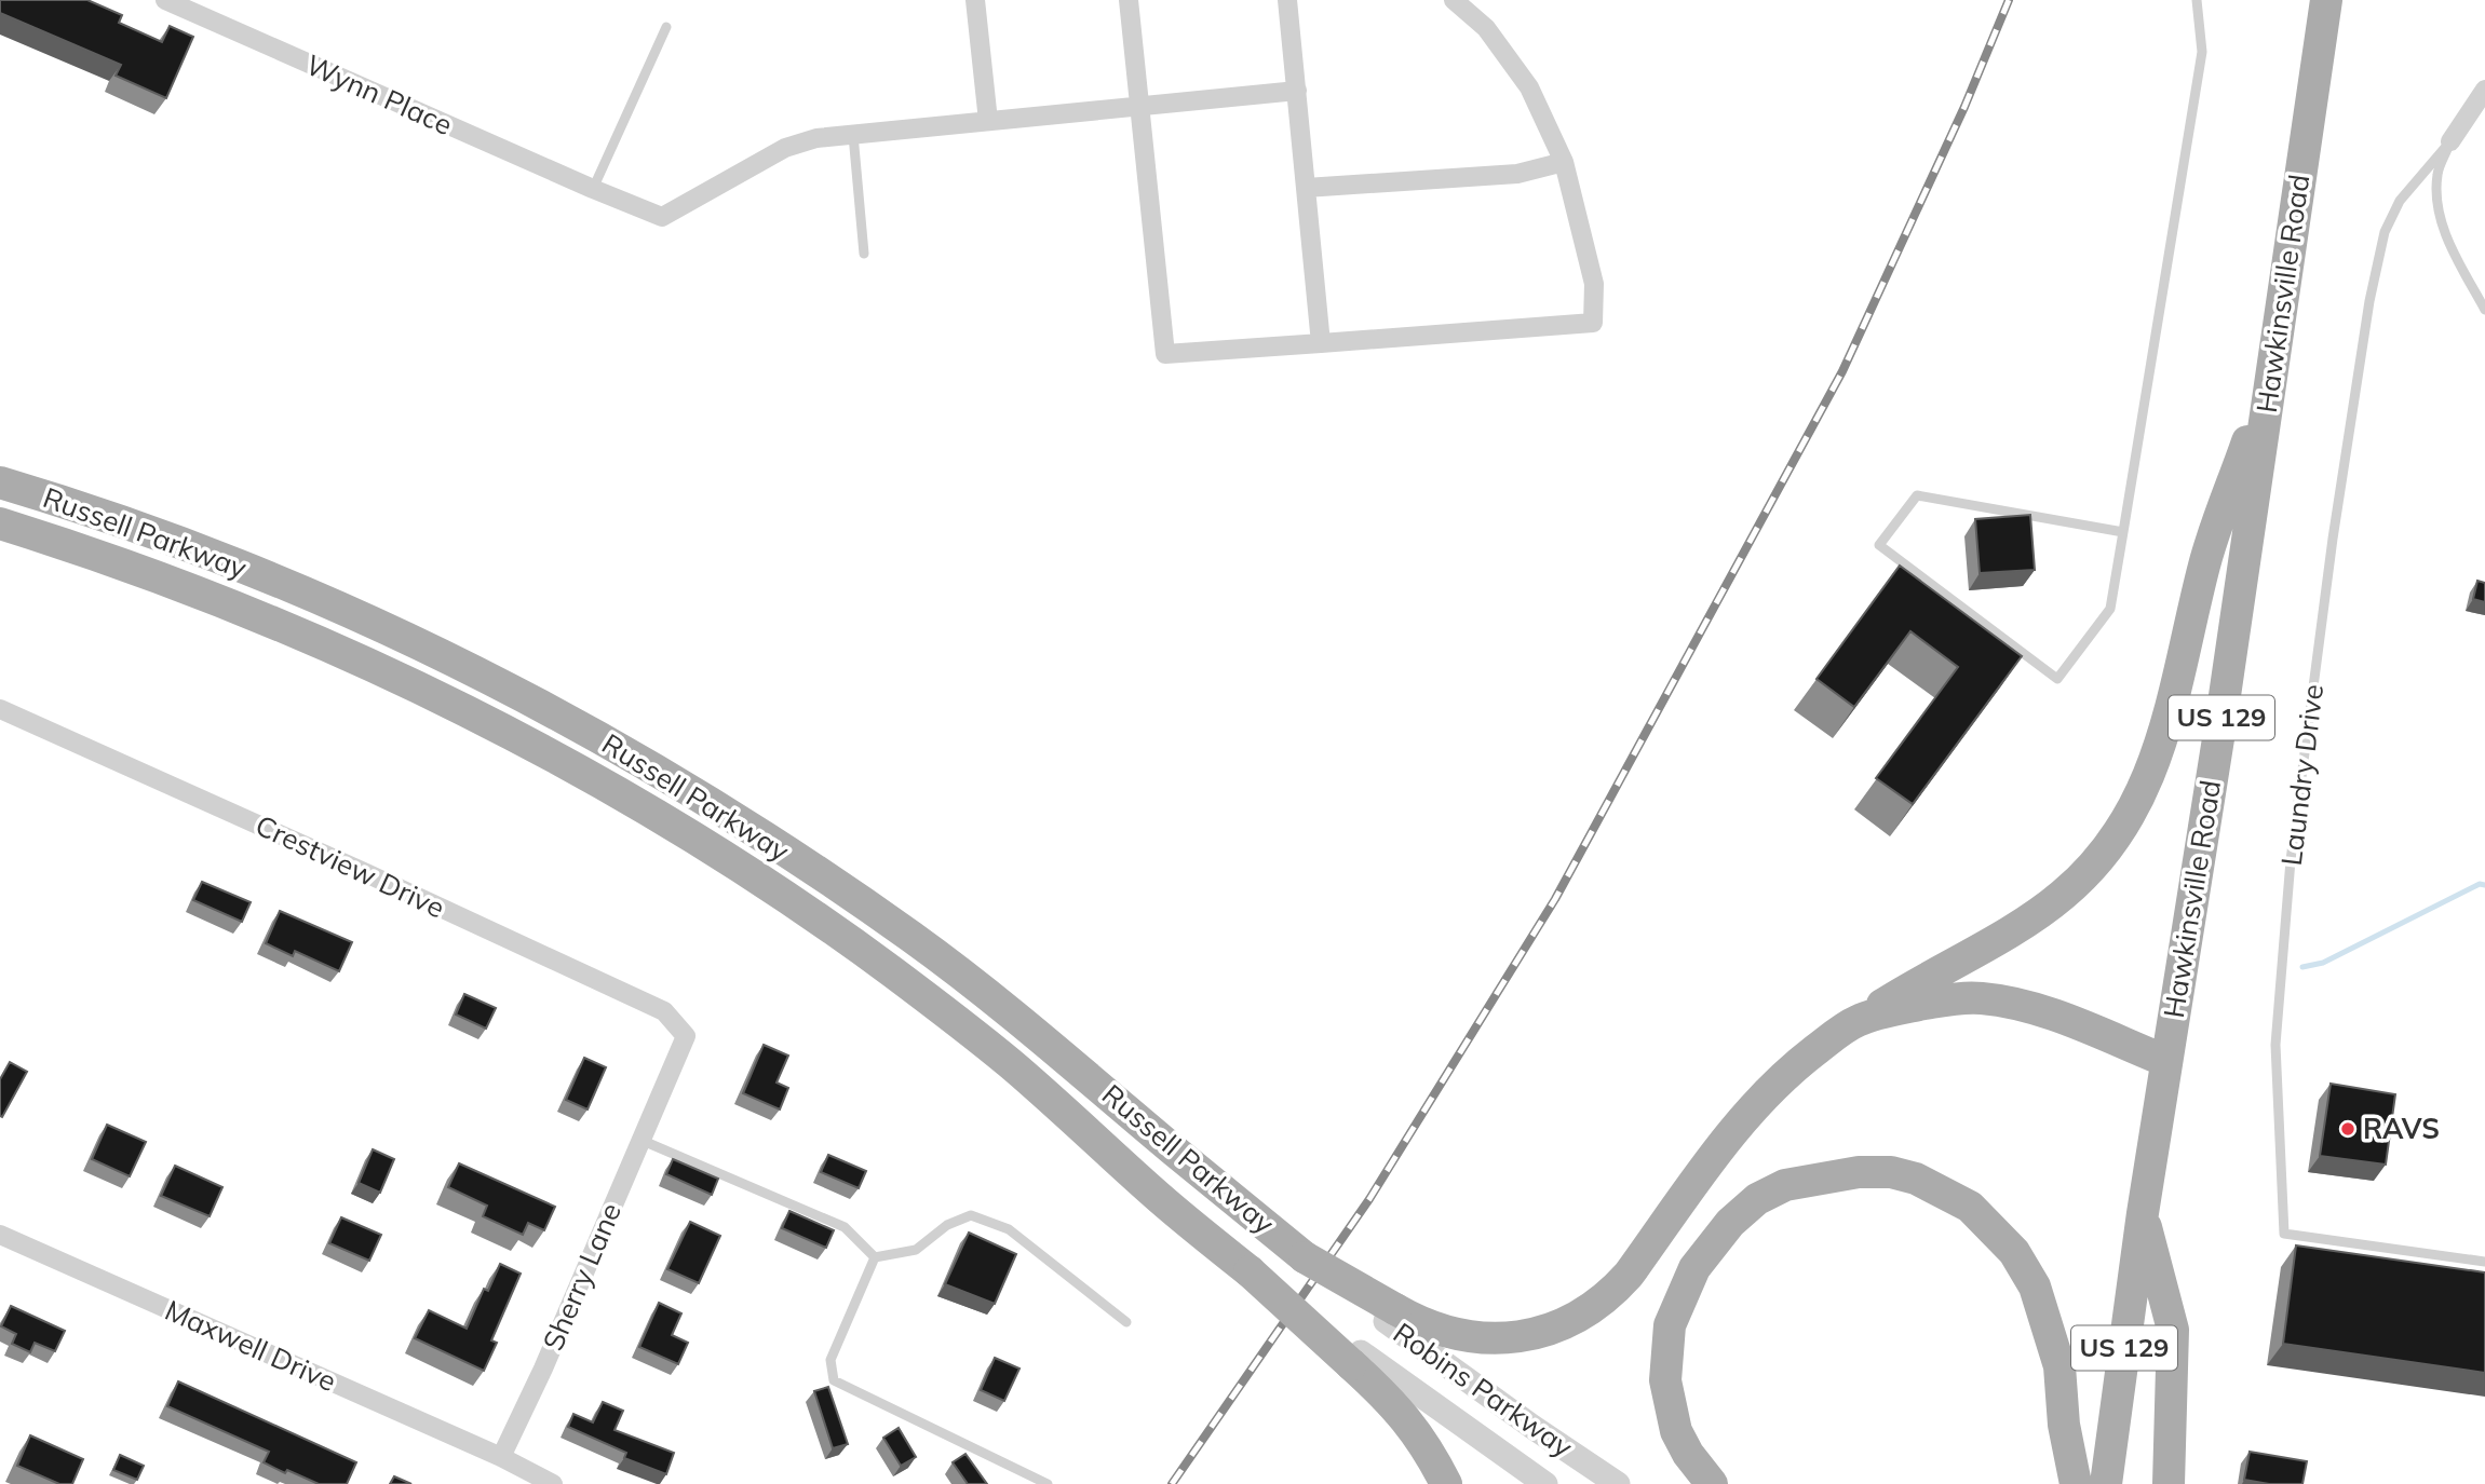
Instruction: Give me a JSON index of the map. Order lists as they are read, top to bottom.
{
  "streets": {
    "main road": ["Hawkinsville Road", "Russell Parkway", "US 129"],
    "street": [
      "Wynn Place",
      "Crestview Drive",
      "Sherry Lane",
      "Maxwell Drive",
      "Robins Parkway"
    ],
    "lane": ["Laundry Drive"]
  },
  "crossings": [
    ["Hawkinsville Road", "Russell Parkway"],
    ["Russell Parkway", "Robins Parkway"],
    ["Crestview Drive", "Sherry Lane"],
    ["Sherry Lane", "Maxwell Drive"]
  ],
  "places": ["RAVS"]
}
